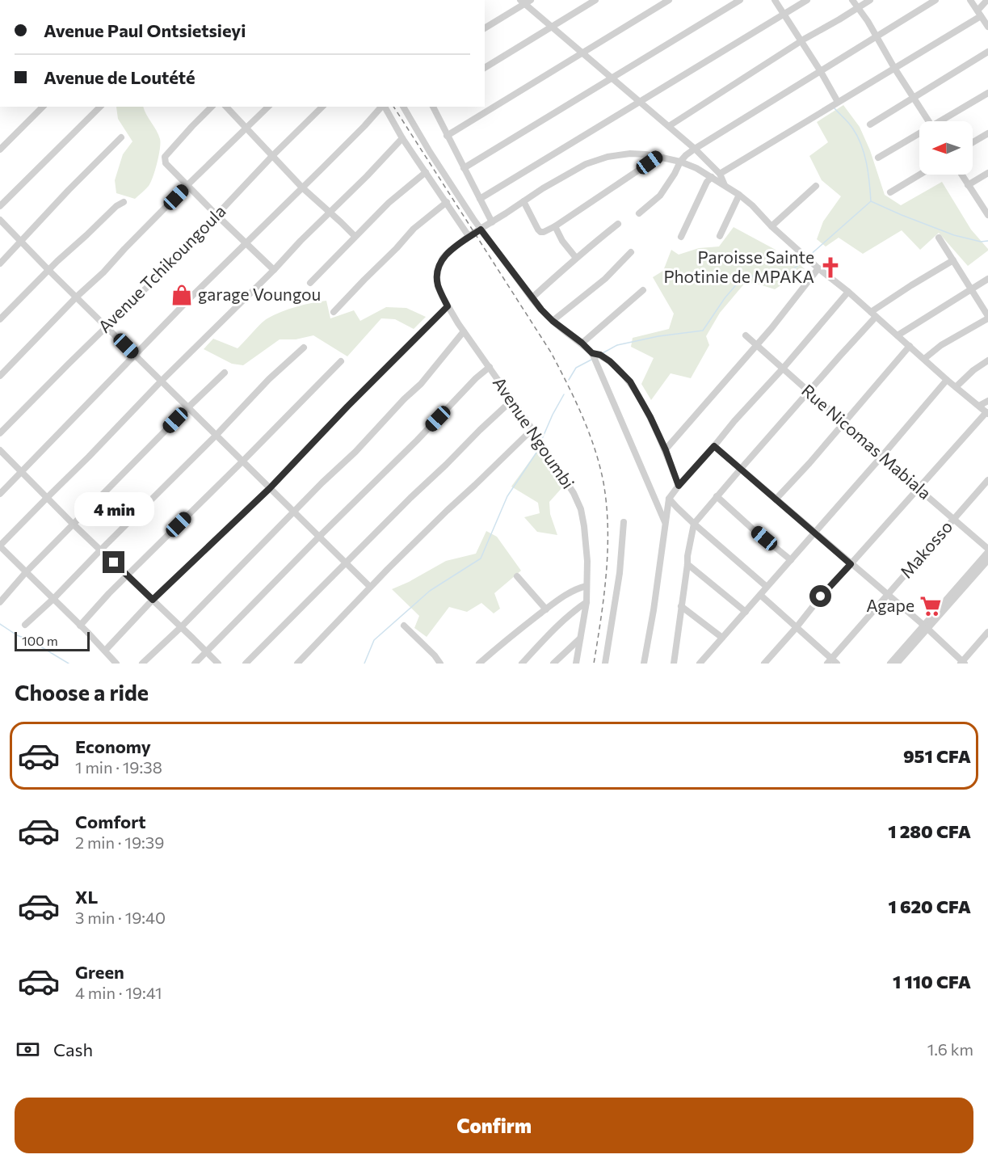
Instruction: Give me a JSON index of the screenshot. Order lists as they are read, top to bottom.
{
  "streets": {
    "street": [
      "Avenue Tchikoungoula",
      "Avenue Ngoumbi",
      "Rue Nicomas Mabiala",
      "Makosso"
    ]
  },
  "crossings": [
    ["Rue Nicomas Mabiala", "Makosso"]
  ],
  "places": {
    "church": ["Paroisse Sainte Photinie de MPAKA"],
    "shop": ["garage Voungou"],
    "supermarket": ["Agape"]
  },
  "scale_bar": "100 m",
  "north": "left",
  "page": {
    "banner": ["Avenue Paul Ontsietsieyi", "Avenue de Loutété"],
    "bubble": "4 min",
    "scale": "100 m",
    "heading": "Choose a ride",
    "list": [
      {
        "name": "Economy",
        "note": "1 min · 19:38",
        "value": "951 CFA"
      },
      {
        "name": "Comfort",
        "note": "2 min · 19:39",
        "value": "1 280 CFA"
      },
      {
        "name": "XL",
        "note": "3 min · 19:40",
        "value": "1 620 CFA"
      },
      {
        "name": "Green",
        "note": "4 min · 19:41",
        "value": "1 110 CFA"
      }
    ],
    "pay": ["Cash", "1.6 km"],
    "buttons": "Confirm"
  }
}
